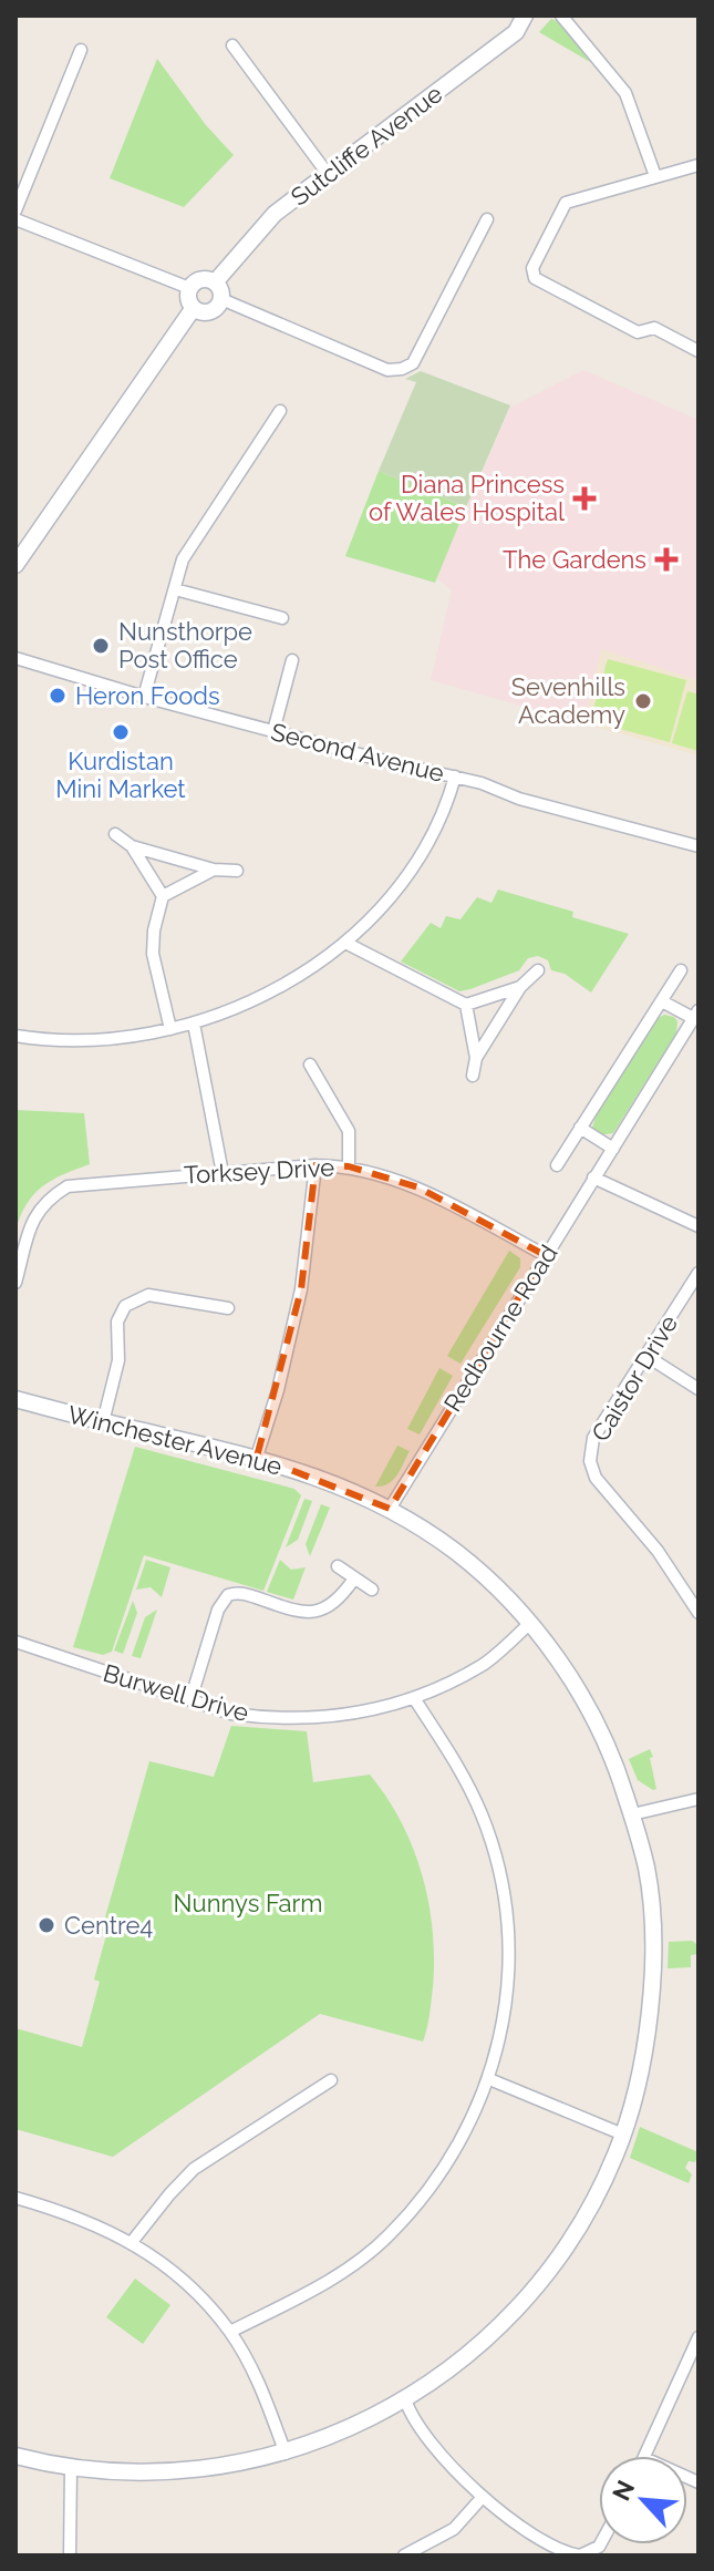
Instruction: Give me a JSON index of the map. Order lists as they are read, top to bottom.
{
  "streets": {
    "street": [
      "Sutcliffe Avenue",
      "Second Avenue",
      "Torksey Drive",
      "Redbourne Road",
      "Caistor Drive",
      "Winchester Avenue",
      "Burwell Drive"
    ]
  },
  "crossings": [
    ["Torksey Drive", "Redbourne Road"],
    ["Redbourne Road", "Winchester Avenue"],
    ["Winchester Avenue", "Burwell Drive"]
  ],
  "parks": ["Nunnys Farm"],
  "places": {
    "health": ["Diana Princess of Wales Hospital", "The Gardens"],
    "other": [
      "Nunsthorpe Post Office",
      "Heron Foods",
      "Sevenhills Academy",
      "Kurdistan Mini Market",
      "Centre4"
    ]
  },
  "north": "top left"
}
